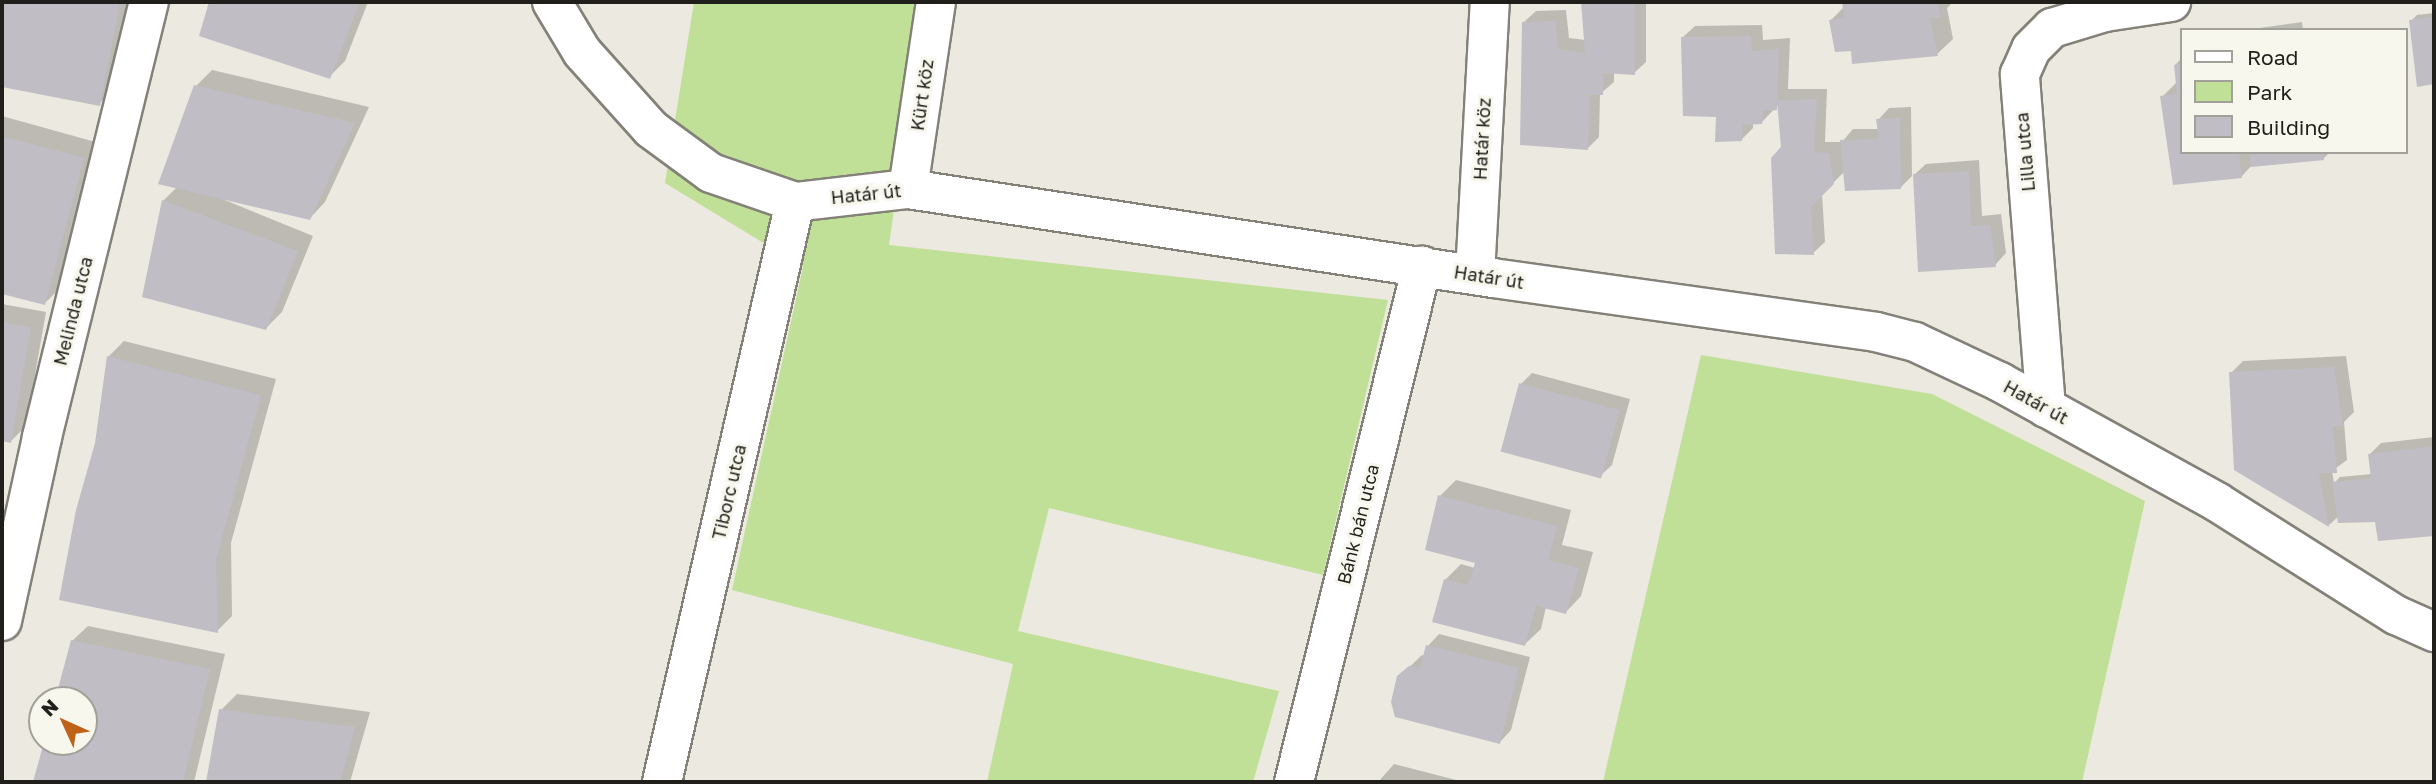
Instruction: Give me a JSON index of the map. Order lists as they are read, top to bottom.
{
  "streets": {
    "street": [
      "Kürt köz",
      "Határ köz",
      "Lilla utca",
      "Határ út",
      "Melinda utca",
      "Tiborc utca",
      "Bánk bán utca"
    ]
  },
  "crossings": [
    ["Kürt köz", "Határ út"],
    ["Határ köz", "Határ út"],
    ["Lilla utca", "Határ út"],
    ["Határ út", "Tiborc utca"],
    ["Határ út", "Bánk bán utca"]
  ],
  "legend": ["Road", "Park", "Building"],
  "north": "top left"
}
